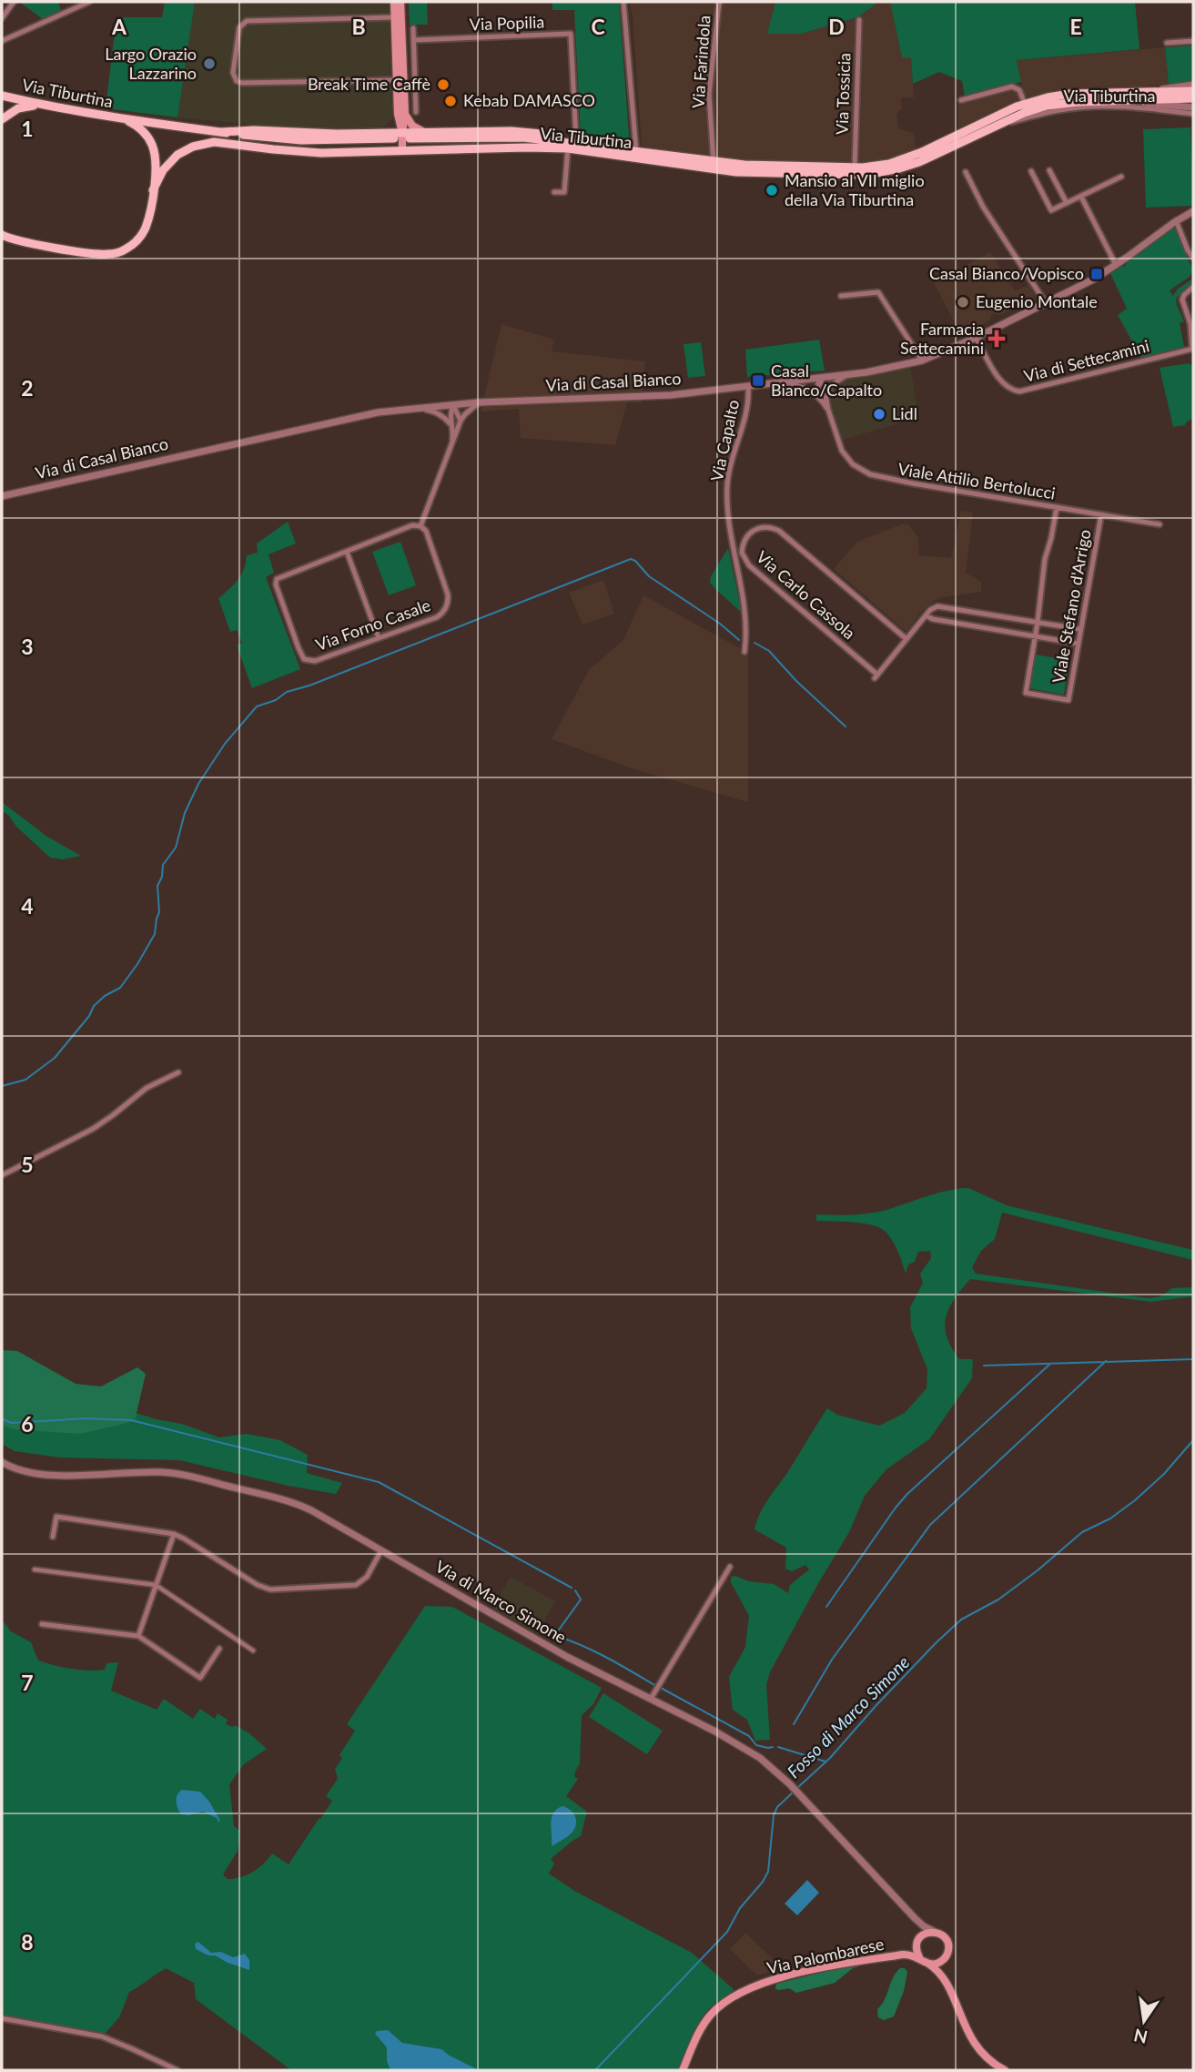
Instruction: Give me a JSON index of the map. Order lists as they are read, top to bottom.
{
  "streets": {
    "main road": ["Via Tiburtina", "Via Palombarese"],
    "street": [
      "Via Popilia",
      "Via Farindola",
      "Via Tossicia",
      "Via di Settecamini",
      "Via di Casal Bianco",
      "Via Capalto",
      "Viale Attilio Bertolucci",
      "Via Carlo Cassola",
      "Viale Stefano d'Arrigo",
      "Via Forno Casale",
      "Via di Marco Simone"
    ]
  },
  "crossings": [
    ["Via Farindola", "Via Tiburtina"],
    ["Via Tiburtina", "Via Tossicia"],
    ["Via di Settecamini", "Via di Casal Bianco"],
    ["Via di Casal Bianco", "Via Capalto"],
    ["Via di Casal Bianco", "Viale Attilio Bertolucci"],
    ["Viale Attilio Bertolucci", "Viale Stefano d'Arrigo"],
    ["Via di Marco Simone", "Via Palombarese"]
  ],
  "water": ["Fosso di Marco Simone"],
  "places": {
    "other": [
      "Largo Orazio Lazzarino",
      "Break Time Caffè",
      "Kebab DAMASCO",
      "Mansio al VII miglio della Via Tiburtina",
      "Eugenio Montale",
      "Lidl"
    ],
    "transit": ["Casal Bianco/Vopisco", "Casal Bianco/Capalto"],
    "health": ["Farmacia Settecamini"]
  },
  "north": "bottom",
  "grid": {
    "columns": [
      "A",
      "B",
      "C",
      "D",
      "E"
    ],
    "rows": [
      "1",
      "2",
      "3",
      "4",
      "5",
      "6",
      "7",
      "8"
    ]
  }
}
